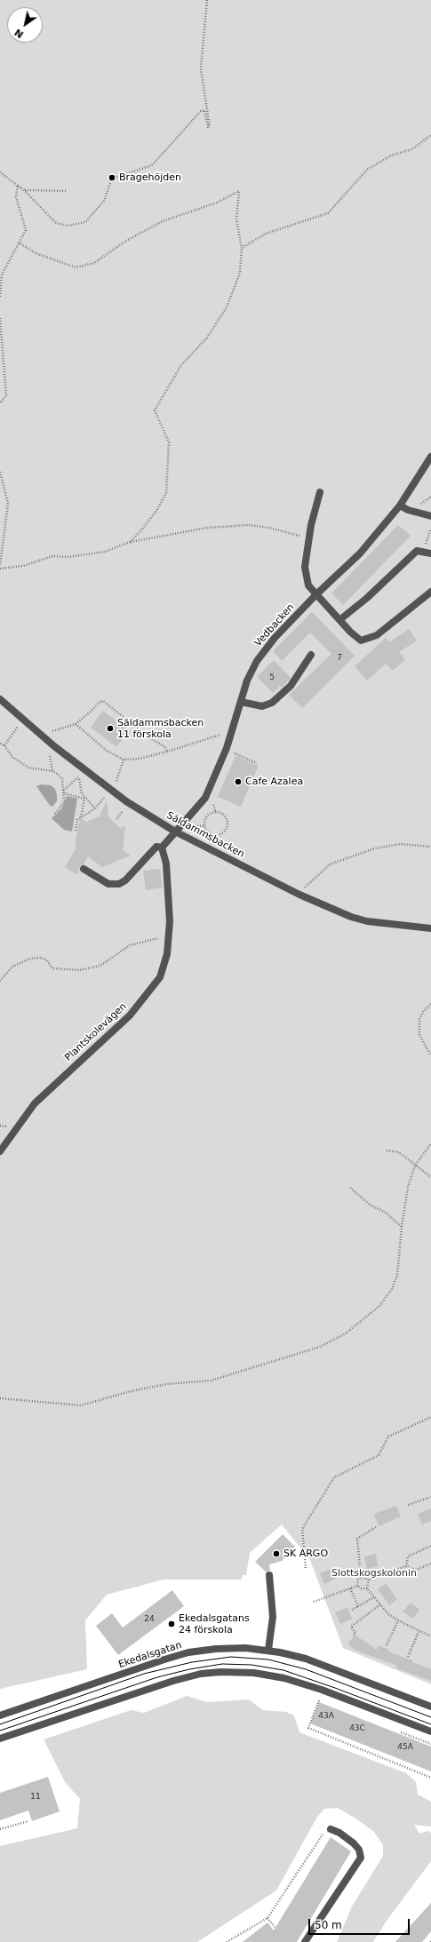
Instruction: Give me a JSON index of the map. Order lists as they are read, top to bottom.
{
  "streets": {
    "street": [
      "Vedbacken",
      "Säldammsbacken",
      "Plantskolevägen",
      "Ekedalsgatan"
    ]
  },
  "crossings": [
    ["Vedbacken", "Säldammsbacken"]
  ],
  "parks": ["Slottskogskolonin"],
  "places": [
    "Bragehöjden",
    "Säldammsbacken 11 förskola",
    "Cafe Azalea",
    "SK ARGO",
    "Ekedalsgatans 24 förskola"
  ],
  "house_numbers": [
    "7",
    "5",
    "24",
    "43A",
    "43C",
    "45A",
    "11"
  ],
  "scale_bar": "50 m",
  "north": "bottom left"
}
